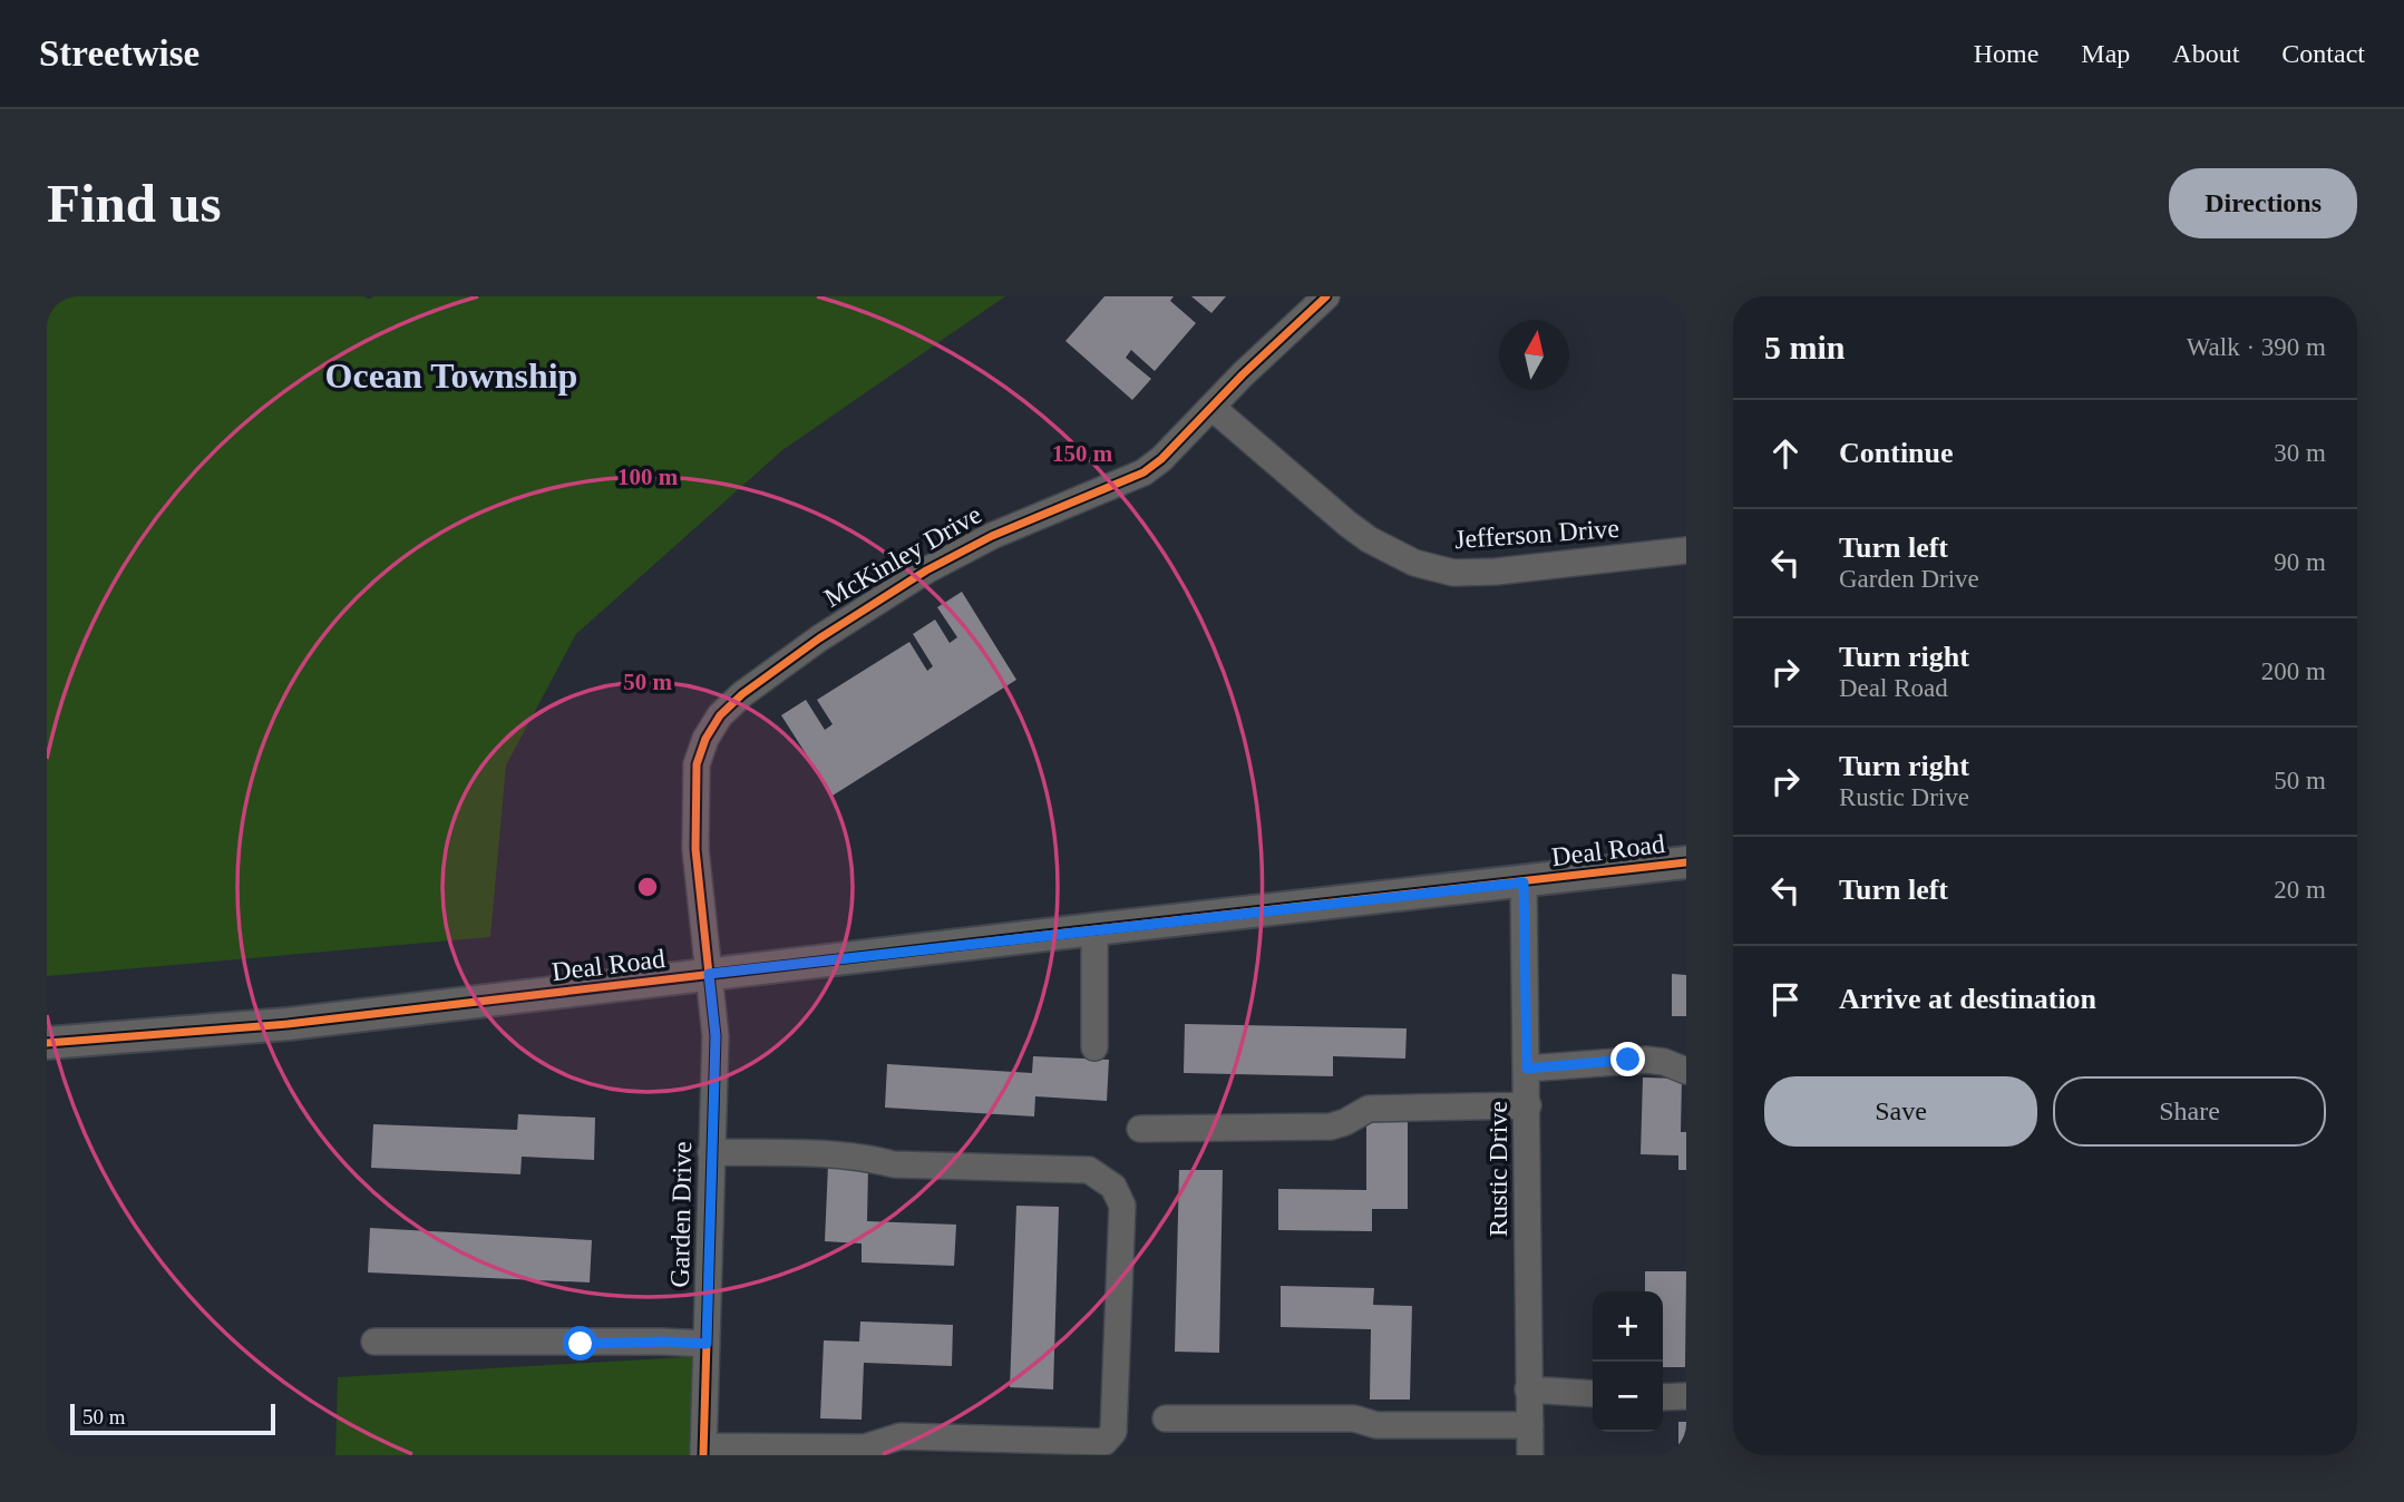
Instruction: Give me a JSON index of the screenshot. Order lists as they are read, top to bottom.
{
  "streets": {
    "street": [
      "Jefferson Drive",
      "McKinley Drive",
      "Deal Road",
      "Rustic Drive",
      "Garden Drive"
    ]
  },
  "crossings": [
    ["Jefferson Drive", "McKinley Drive"],
    ["McKinley Drive", "Deal Road"],
    ["McKinley Drive", "Garden Drive"],
    ["Deal Road", "Rustic Drive"],
    ["Deal Road", "Garden Drive"]
  ],
  "districts": ["Ocean Township"],
  "scale_bar": "50 m",
  "north": "top",
  "page": {
    "header": "Streetwise",
    "nav": [
      "Home",
      "Map",
      "About",
      "Contact"
    ],
    "buttons": [
      "Directions",
      ["Save", "Share"]
    ],
    "title": "Find us",
    "heading": ["5 min", "Walk · 390 m"],
    "list": [
      ["Continue", "30 m"],
      ["Turn left", "Garden Drive", "90 m"],
      ["Turn right", "Deal Road", "200 m"],
      ["Turn right", "Rustic Drive", "50 m"],
      ["Turn left", "20 m"],
      "Arrive at destination"
    ],
    "map_buttons": ["+", "−"],
    "scale": "50 m"
  },
  "rings": ["150 m", "100 m", "50 m"]
}
